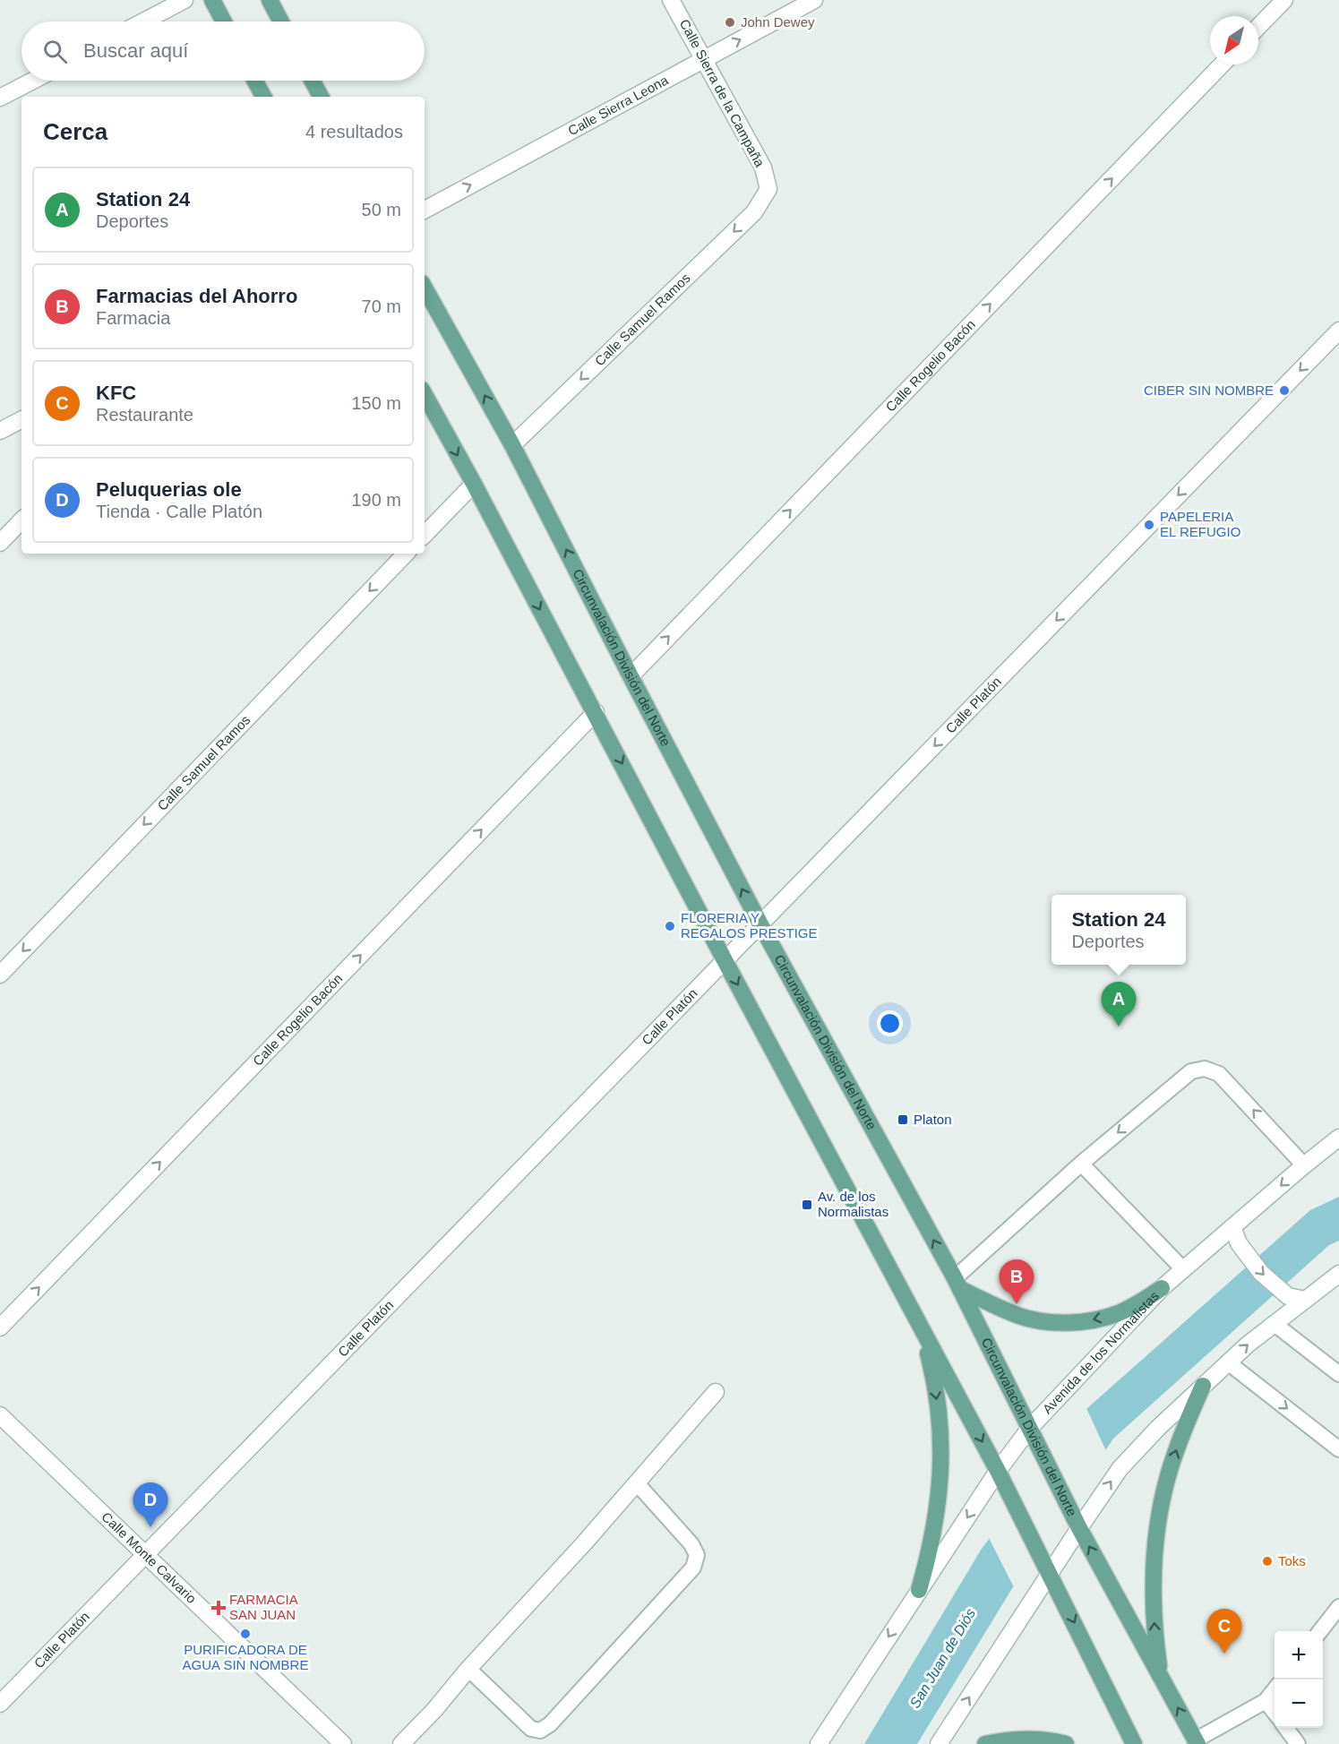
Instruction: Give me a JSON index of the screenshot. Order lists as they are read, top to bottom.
{
  "streets": {
    "main road": ["Circunvalación División del Norte"],
    "street": [
      "Calle Sierra de la Campaña",
      "Calle Sierra Leona",
      "Calle Samuel Ramos",
      "Calle Rogelio Bacón",
      "Calle Platón",
      "Avenida de los Normalistas",
      "Calle Monte Calvario"
    ]
  },
  "crossings": [
    ["Calle Sierra de la Campaña", "Calle Sierra Leona"],
    ["Calle Sierra de la Campaña", "Calle Samuel Ramos"],
    ["Calle Samuel Ramos", "Circunvalación División del Norte"],
    ["Calle Rogelio Bacón", "Circunvalación División del Norte"],
    ["Circunvalación División del Norte", "Calle Platón"],
    ["Circunvalación División del Norte", "Avenida de los Normalistas"],
    ["Calle Platón", "Calle Monte Calvario"]
  ],
  "one_way": [
    "Calle Sierra Leona",
    "Calle Samuel Ramos",
    "Calle Rogelio Bacón",
    "Calle Platón"
  ],
  "water": ["San Juan de Diós"],
  "places": {
    "other": [
      "John Dewey",
      "CIBER SIN NOMBRE",
      "PAPELERIA EL REFUGIO",
      "FLORERIA Y REGALOS PRESTIGE",
      "Toks",
      "PURIFICADORA DE AGUA SIN NOMBRE"
    ],
    "transit": ["Platon", "Av. de los Normalistas"],
    "health": ["FARMACIA SAN JUAN"]
  },
  "north": "bottom left",
  "page": {
    "search": "Buscar aquí",
    "heading": ["Cerca", "4 resultados"],
    "list": [
      {
        "mark": "A",
        "name": "Station 24",
        "note": "Deportes",
        "value": "50 m"
      },
      {
        "mark": "B",
        "name": "Farmacias del Ahorro",
        "note": "Farmacia",
        "value": "70 m"
      },
      {
        "mark": "C",
        "name": "KFC",
        "note": "Restaurante",
        "value": "150 m"
      },
      {
        "mark": "D",
        "name": "Peluquerias ole",
        "note": "Tienda · Calle Platón",
        "value": "190 m"
      }
    ],
    "popup": ["Station 24", "Deportes"],
    "pins": [
      "A",
      "B",
      "D",
      "C"
    ],
    "map_buttons": ["+", "−"]
  }
}
